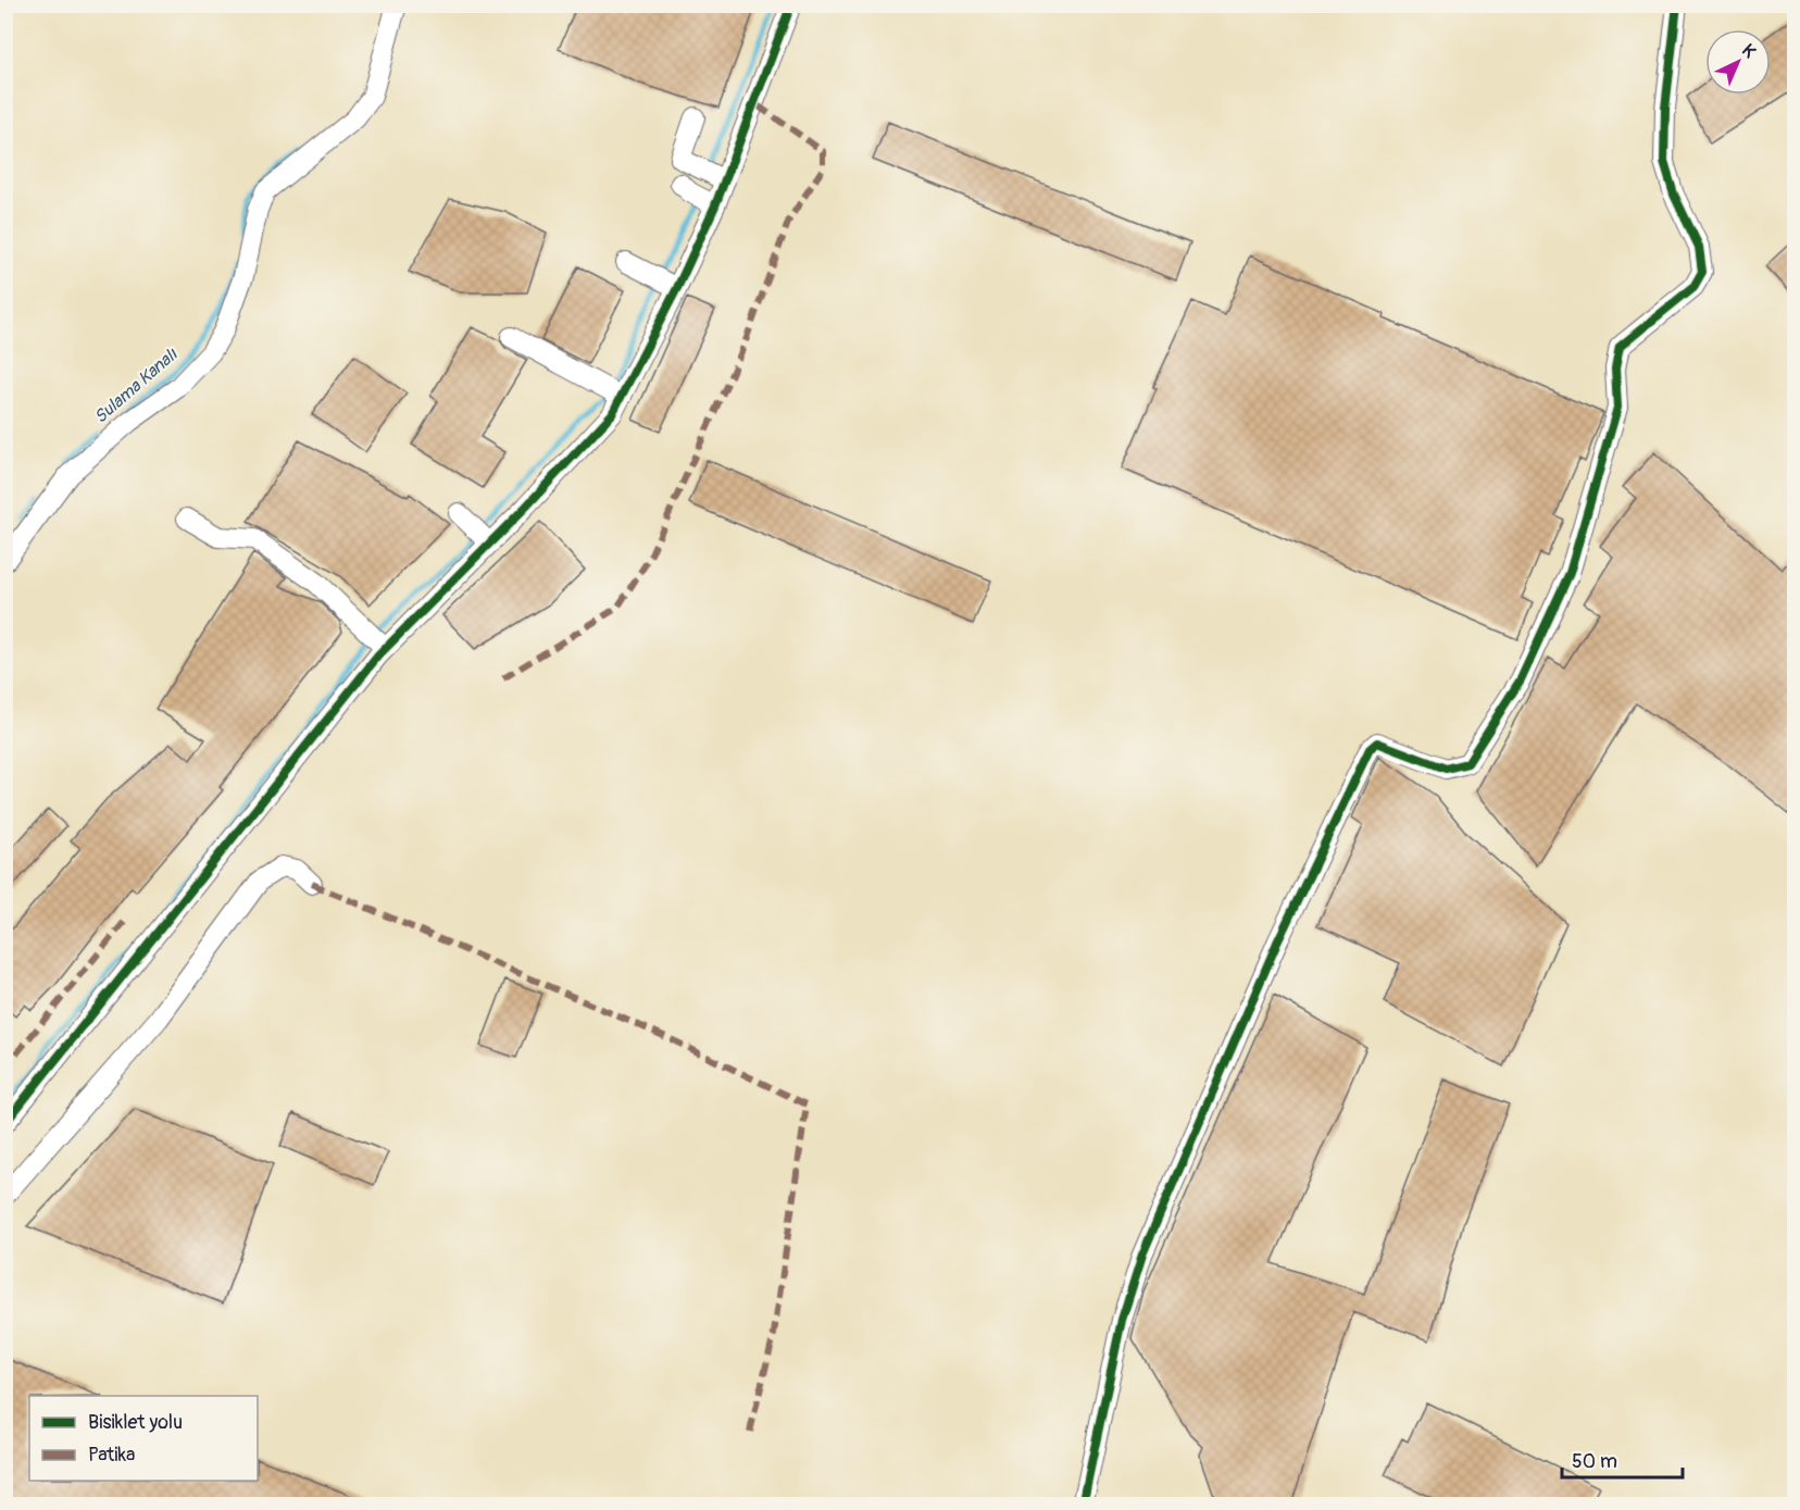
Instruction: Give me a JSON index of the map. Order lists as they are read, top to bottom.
{
  "water": ["Sulama Kanalı"],
  "legend": ["Bisiklet yolu", "Patika"],
  "scale_bar": "50 m",
  "north": "top right"
}
